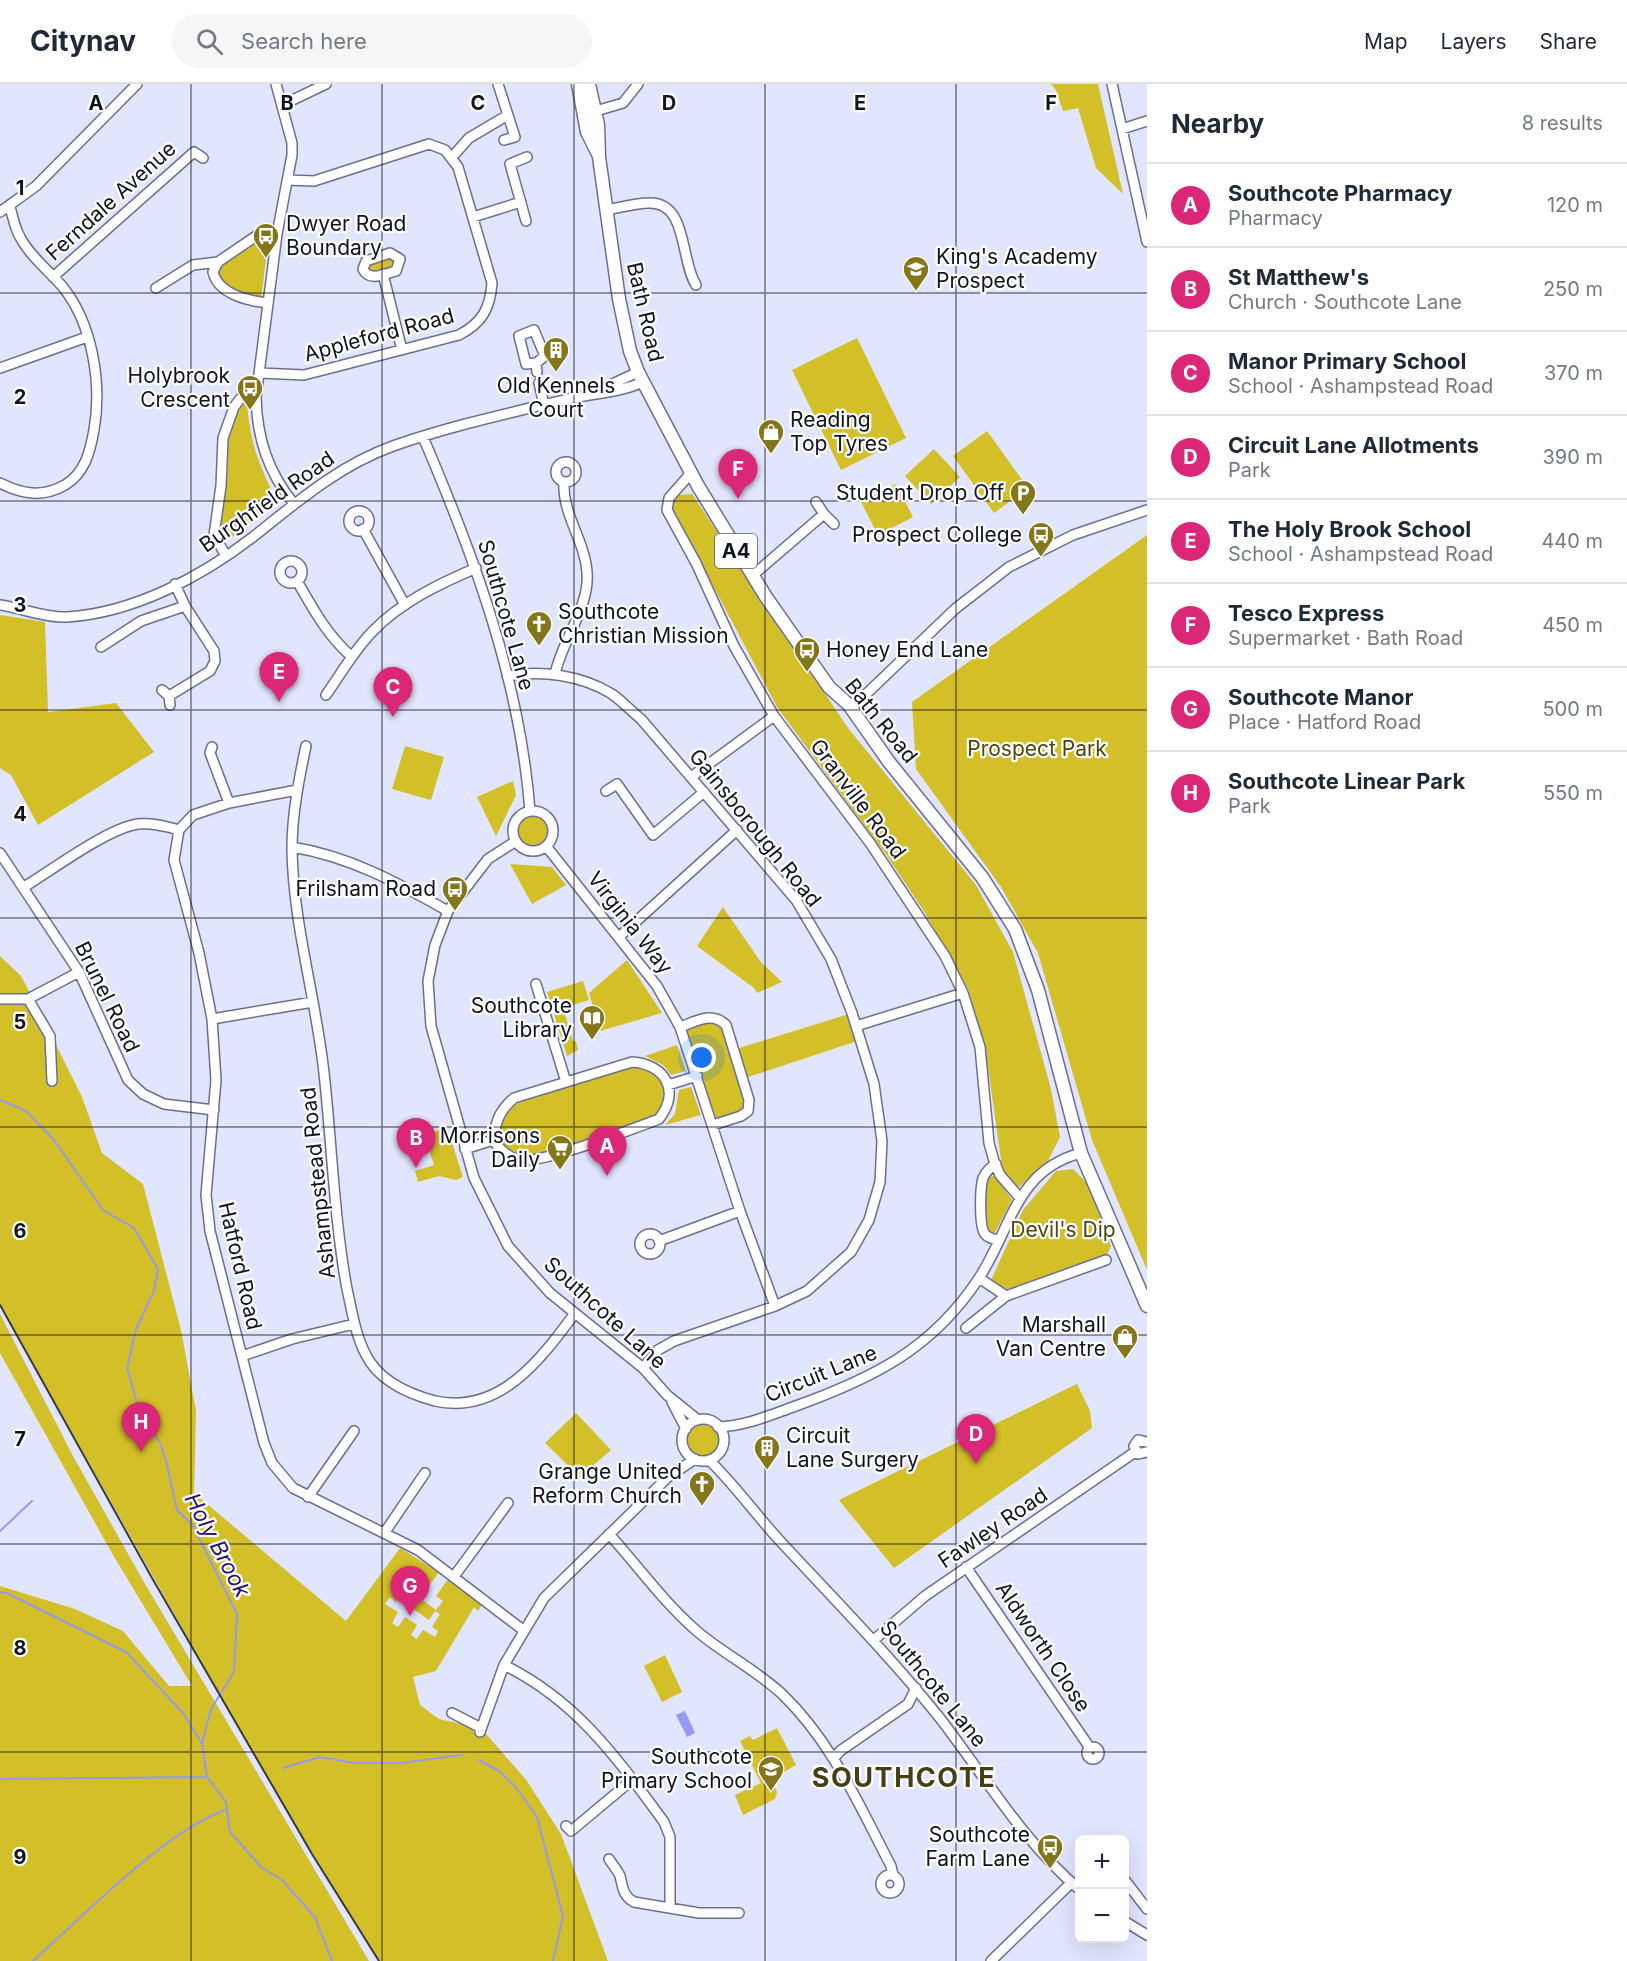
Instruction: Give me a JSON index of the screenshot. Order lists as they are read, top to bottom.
{
  "streets": {
    "main road": ["Bath Road", "A4"],
    "street": [
      "Ferndale Avenue",
      "Appleford Road",
      "Burghfield Road",
      "Southcote Lane",
      "Granville Road",
      "Gainsborough Road",
      "Virginia Way",
      "Brunel Road",
      "Ashampstead Road",
      "Hatford Road",
      "Circuit Lane",
      "Fawley Road",
      "Aldworth Close"
    ]
  },
  "crossings": [
    ["Bath Road", "Burghfield Road"],
    ["Bath Road", "Granville Road"],
    ["Bath Road", "Circuit Lane"],
    ["Burghfield Road", "Southcote Lane"],
    ["Southcote Lane", "Gainsborough Road"],
    ["Southcote Lane", "Virginia Way"],
    ["Southcote Lane", "Ashampstead Road"],
    ["Southcote Lane", "Circuit Lane"],
    ["Southcote Lane", "Fawley Road"],
    ["Granville Road", "Circuit Lane"],
    ["Gainsborough Road", "Virginia Way"],
    ["Brunel Road", "Hatford Road"],
    ["Fawley Road", "Aldworth Close"]
  ],
  "districts": ["SOUTHCOTE"],
  "water": ["Holy Brook"],
  "parks": ["Prospect Park", "Devil's Dip"],
  "places": {
    "bus stop": [
      "Dwyer Road Boundary",
      "Holybrook Crescent",
      "Prospect College",
      "Honey End Lane",
      "Frilsham Road",
      "Southcote Farm Lane"
    ],
    "school or university": ["King's Academy Prospect", "Southcote Primary School"],
    "building": ["Old Kennels Court", "Circuit Lane Surgery"],
    "shop": ["Reading Top Tyres", "Marshall Van Centre"],
    "parking": ["Student Drop Off"],
    "church": ["Southcote Christian Mission", "Grange United Reform Church"],
    "library": ["Southcote Library"],
    "supermarket": ["Morrisons Daily"]
  },
  "page": {
    "header": "Citynav",
    "search": "Search here",
    "nav": ["Map", "Layers", "Share"],
    "heading": ["Nearby", "8 results"],
    "list": [
      {
        "mark": "A",
        "name": "Southcote Pharmacy",
        "note": "Pharmacy",
        "value": "120 m"
      },
      {
        "mark": "B",
        "name": "St Matthew's",
        "note": "Church · Southcote Lane",
        "value": "250 m"
      },
      {
        "mark": "C",
        "name": "Manor Primary School",
        "note": "School · Ashampstead Road",
        "value": "370 m"
      },
      {
        "mark": "D",
        "name": "Circuit Lane Allotments",
        "note": "Park",
        "value": "390 m"
      },
      {
        "mark": "E",
        "name": "The Holy Brook School",
        "note": "School · Ashampstead Road",
        "value": "440 m"
      },
      {
        "mark": "F",
        "name": "Tesco Express",
        "note": "Supermarket · Bath Road",
        "value": "450 m"
      },
      {
        "mark": "G",
        "name": "Southcote Manor",
        "note": "Place · Hatford Road",
        "value": "500 m"
      },
      {
        "mark": "H",
        "name": "Southcote Linear Park",
        "note": "Park",
        "value": "550 m"
      }
    ],
    "pins": [
      "F",
      "E",
      "C",
      "B",
      "A",
      "H",
      "D",
      "G"
    ],
    "map_buttons": ["+", "−"]
  },
  "grid": {
    "columns": [
      "A",
      "B",
      "C",
      "D",
      "E",
      "F"
    ],
    "rows": [
      "1",
      "2",
      "3",
      "4",
      "5",
      "6",
      "7",
      "8",
      "9"
    ]
  }
}
